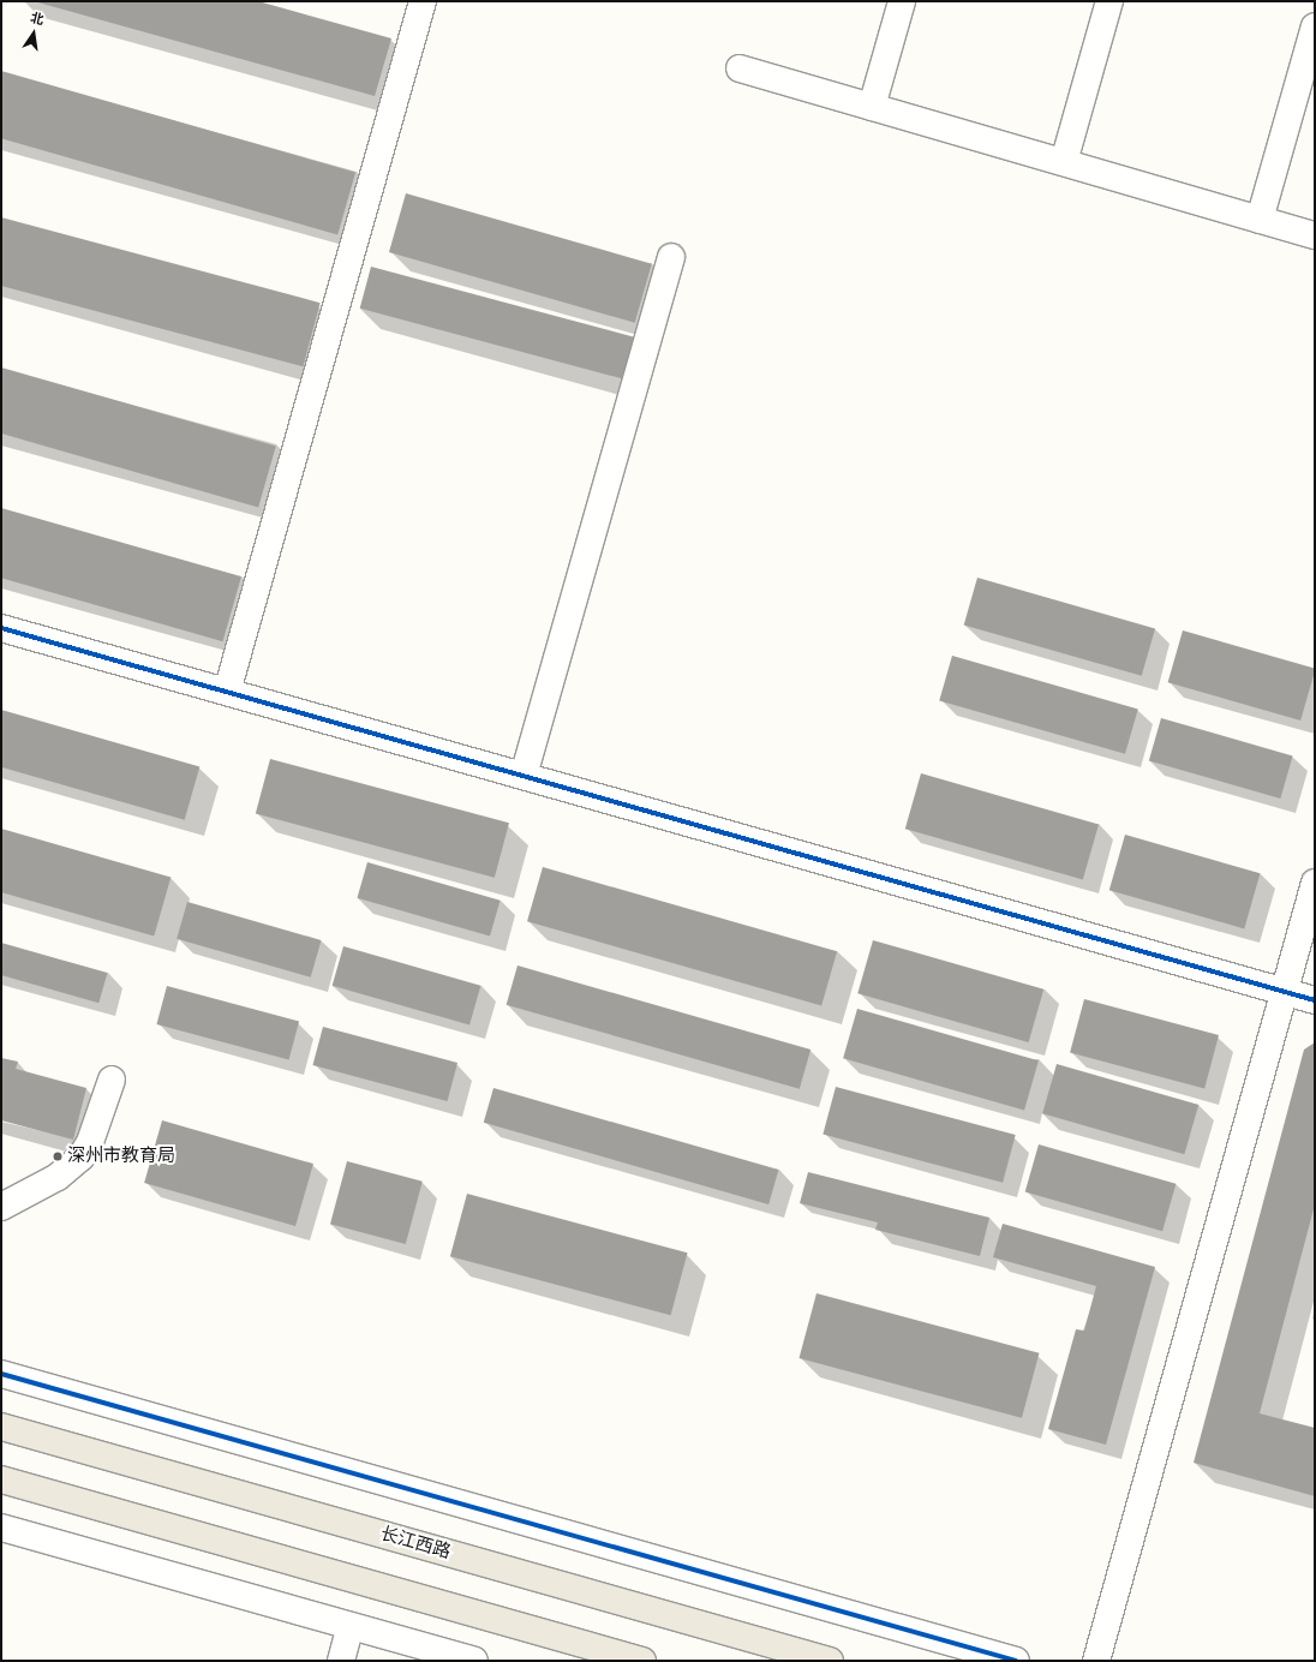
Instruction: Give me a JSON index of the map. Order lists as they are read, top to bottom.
{
  "streets": {
    "main road": ["长江西路"]
  },
  "places": ["深州市教育局"],
  "north": "top"
}
